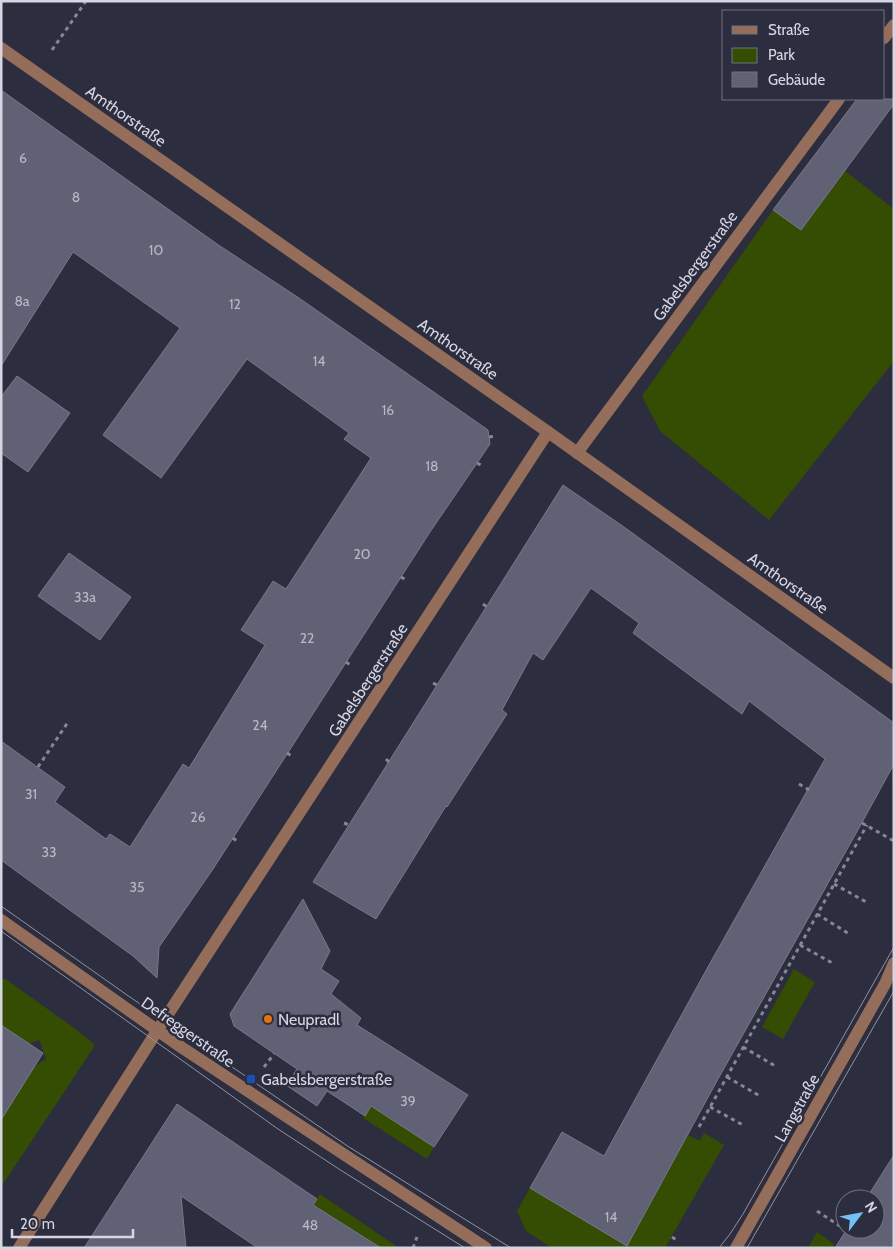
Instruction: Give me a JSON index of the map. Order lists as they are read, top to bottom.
{
  "streets": {
    "street": [
      "Amthorstraße",
      "Gabelsbergerstraße",
      "Defreggerstraße",
      "Langstraße"
    ]
  },
  "crossings": [
    ["Amthorstraße", "Gabelsbergerstraße"],
    ["Gabelsbergerstraße", "Defreggerstraße"]
  ],
  "places": {
    "other": ["Neupradl"],
    "transit": ["Gabelsbergerstraße"]
  },
  "house_numbers": [
    "6",
    "8",
    "10",
    "8a",
    "12",
    "14",
    "16",
    "18",
    "20",
    "33a",
    "22",
    "24",
    "31",
    "26",
    "33",
    "35",
    "39",
    "14",
    "48"
  ],
  "legend": ["Straße", "Park", "Gebäude"],
  "scale_bar": "20 m",
  "north": "top right"
}
